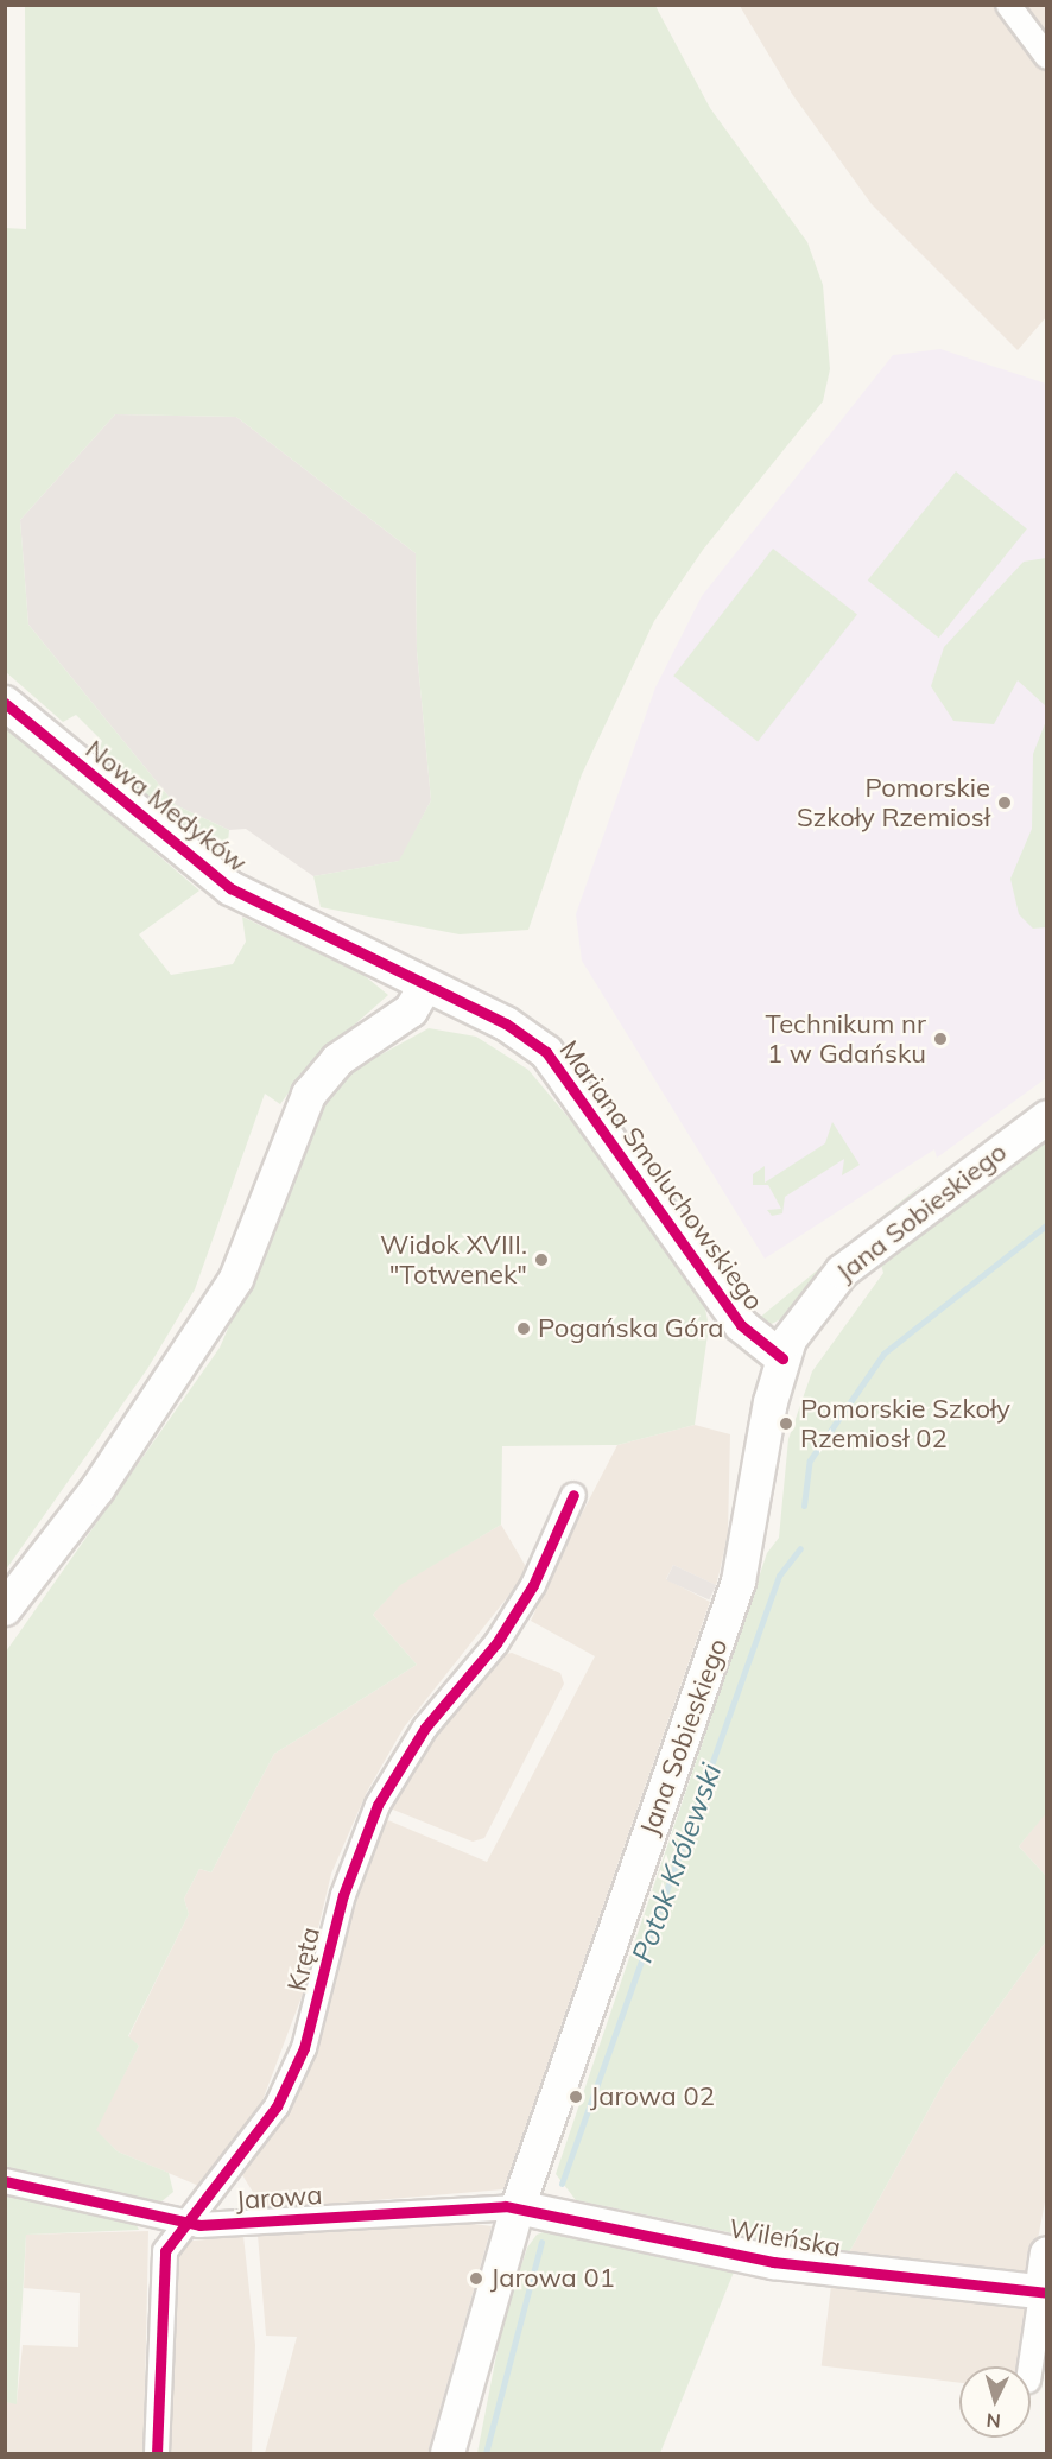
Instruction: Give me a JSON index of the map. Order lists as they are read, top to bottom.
{
  "streets": {
    "street": [
      "Nowa Medyków",
      "Mariana Smoluchowskiego",
      "Jana Sobieskiego",
      "Kręta",
      "Jarowa",
      "Wileńska"
    ]
  },
  "crossings": [
    ["Nowa Medyków", "Mariana Smoluchowskiego"],
    ["Mariana Smoluchowskiego", "Jana Sobieskiego"],
    ["Jana Sobieskiego", "Jarowa"],
    ["Jana Sobieskiego", "Wileńska"],
    ["Kręta", "Jarowa"],
    ["Jarowa", "Wileńska"]
  ],
  "water": ["Potok Królewski"],
  "places": [
    "Pomorskie Szkoły Rzemiosł",
    "Technikum nr 1 w Gdańsku",
    "Widok XVIII. \"Totwenek\"",
    "Pogańska Góra",
    "Pomorskie Szkoły Rzemiosł 02",
    "Jarowa 02",
    "Jarowa 01"
  ],
  "north": "bottom"
}
